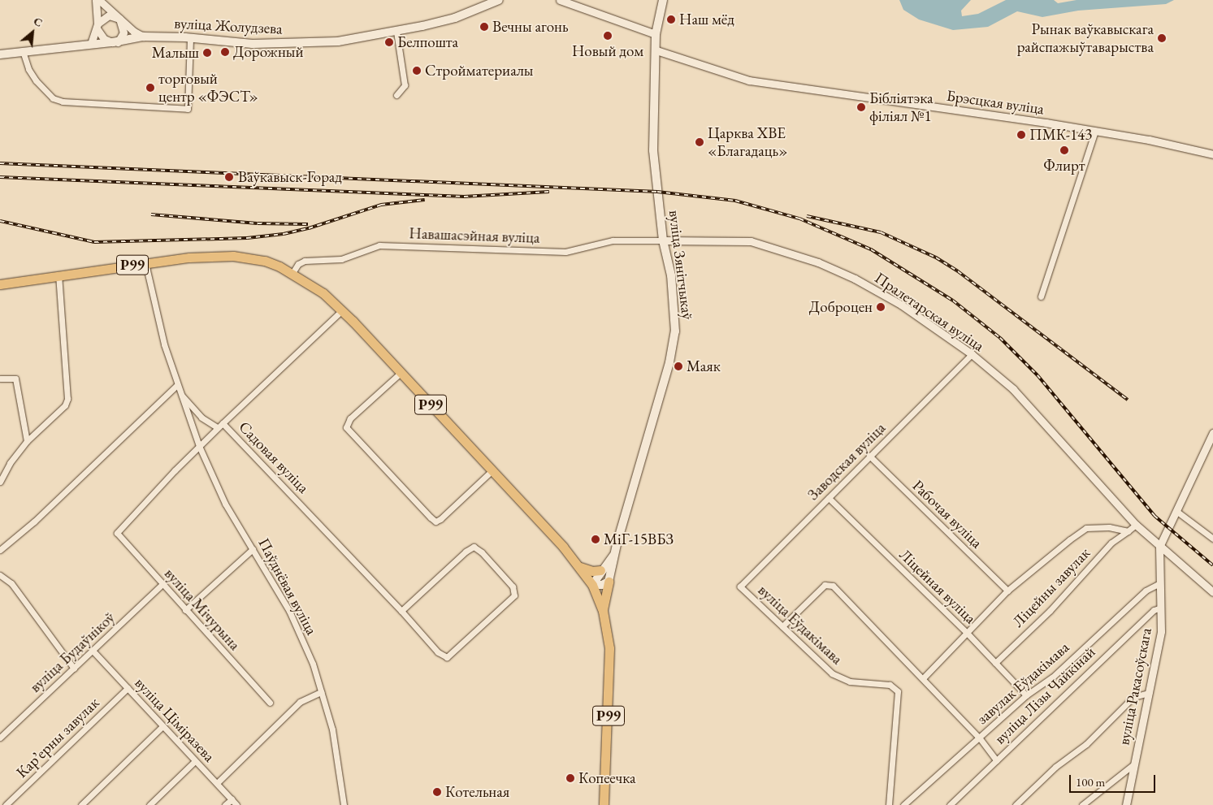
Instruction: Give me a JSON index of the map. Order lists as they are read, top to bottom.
{
  "streets": {
    "main road": ["вуліца Жолудзева", "Р99", "вуліца Зянітчыкаў"],
    "street": [
      "Брэсцкая вуліца",
      "Навашасэйная вуліца",
      "Пралетарская вуліца",
      "Садовая вуліца",
      "Заводская вуліца",
      "Рабочая вуліца",
      "Паўднёвая вуліца",
      "Ліцейная вуліца",
      "Ліцейны завулак",
      "вуліца Мічурына",
      "вуліца Еўдакімава",
      "вуліца Будаўнікоў",
      "завулак Еўдакімава",
      "вуліца Ракасоўскага",
      "вуліца Лізы Чайкінай",
      "вуліца Ціміразева",
      "Карʼерны завулак"
    ]
  },
  "crossings": [
    ["Брэсцкая вуліца", "вуліца Зянітчыкаў"],
    ["Навашасэйная вуліца", "Р99"],
    ["Навашасэйная вуліца", "вуліца Зянітчыкаў"],
    ["Навашасэйная вуліца", "Пралетарская вуліца"],
    ["Р99", "Садовая вуліца"],
    ["Р99", "Паўднёвая вуліца"],
    ["вуліца Зянітчыкаў", "Пралетарская вуліца"],
    ["Пралетарская вуліца", "Заводская вуліца"],
    ["Пралетарская вуліца", "вуліца Ракасоўскага"],
    ["Заводская вуліца", "Рабочая вуліца"],
    ["Заводская вуліца", "Ліцейная вуліца"],
    ["Заводская вуліца", "вуліца Еўдакімава"],
    ["Паўднёвая вуліца", "вуліца Мічурына"],
    ["Ліцейная вуліца", "Ліцейны завулак"],
    ["Ліцейная вуліца", "завулак Еўдакімава"],
    ["вуліца Мічурына", "вуліца Будаўнікоў"],
    ["вуліца Будаўнікоў", "вуліца Ціміразева"],
    ["завулак Еўдакімава", "вуліца Ракасоўскага"],
    ["вуліца Ракасоўскага", "вуліца Лізы Чайкінай"],
    ["вуліца Ціміразева", "Карʼерны завулак"]
  ],
  "places": [
    "Наш мёд",
    "Вечны агонь",
    "Новый дом",
    "Рынак ваўкавыскага райспажыўтаварыства",
    "Белпошта",
    "Дорожный",
    "Малыш",
    "Стройматериалы",
    "торговый центр «ФЭСТ»",
    "Бібліятэка філіял №1",
    "ПМК-143",
    "Царква ХВЕ «Благадаць»",
    "Флирт",
    "Ваўкавыск-Горад",
    "Доброцен",
    "Маяк",
    "МіГ-15ВБЗ",
    "Копеечка",
    "Котельная"
  ],
  "scale_bar": "100 m",
  "north": "top right"
}
